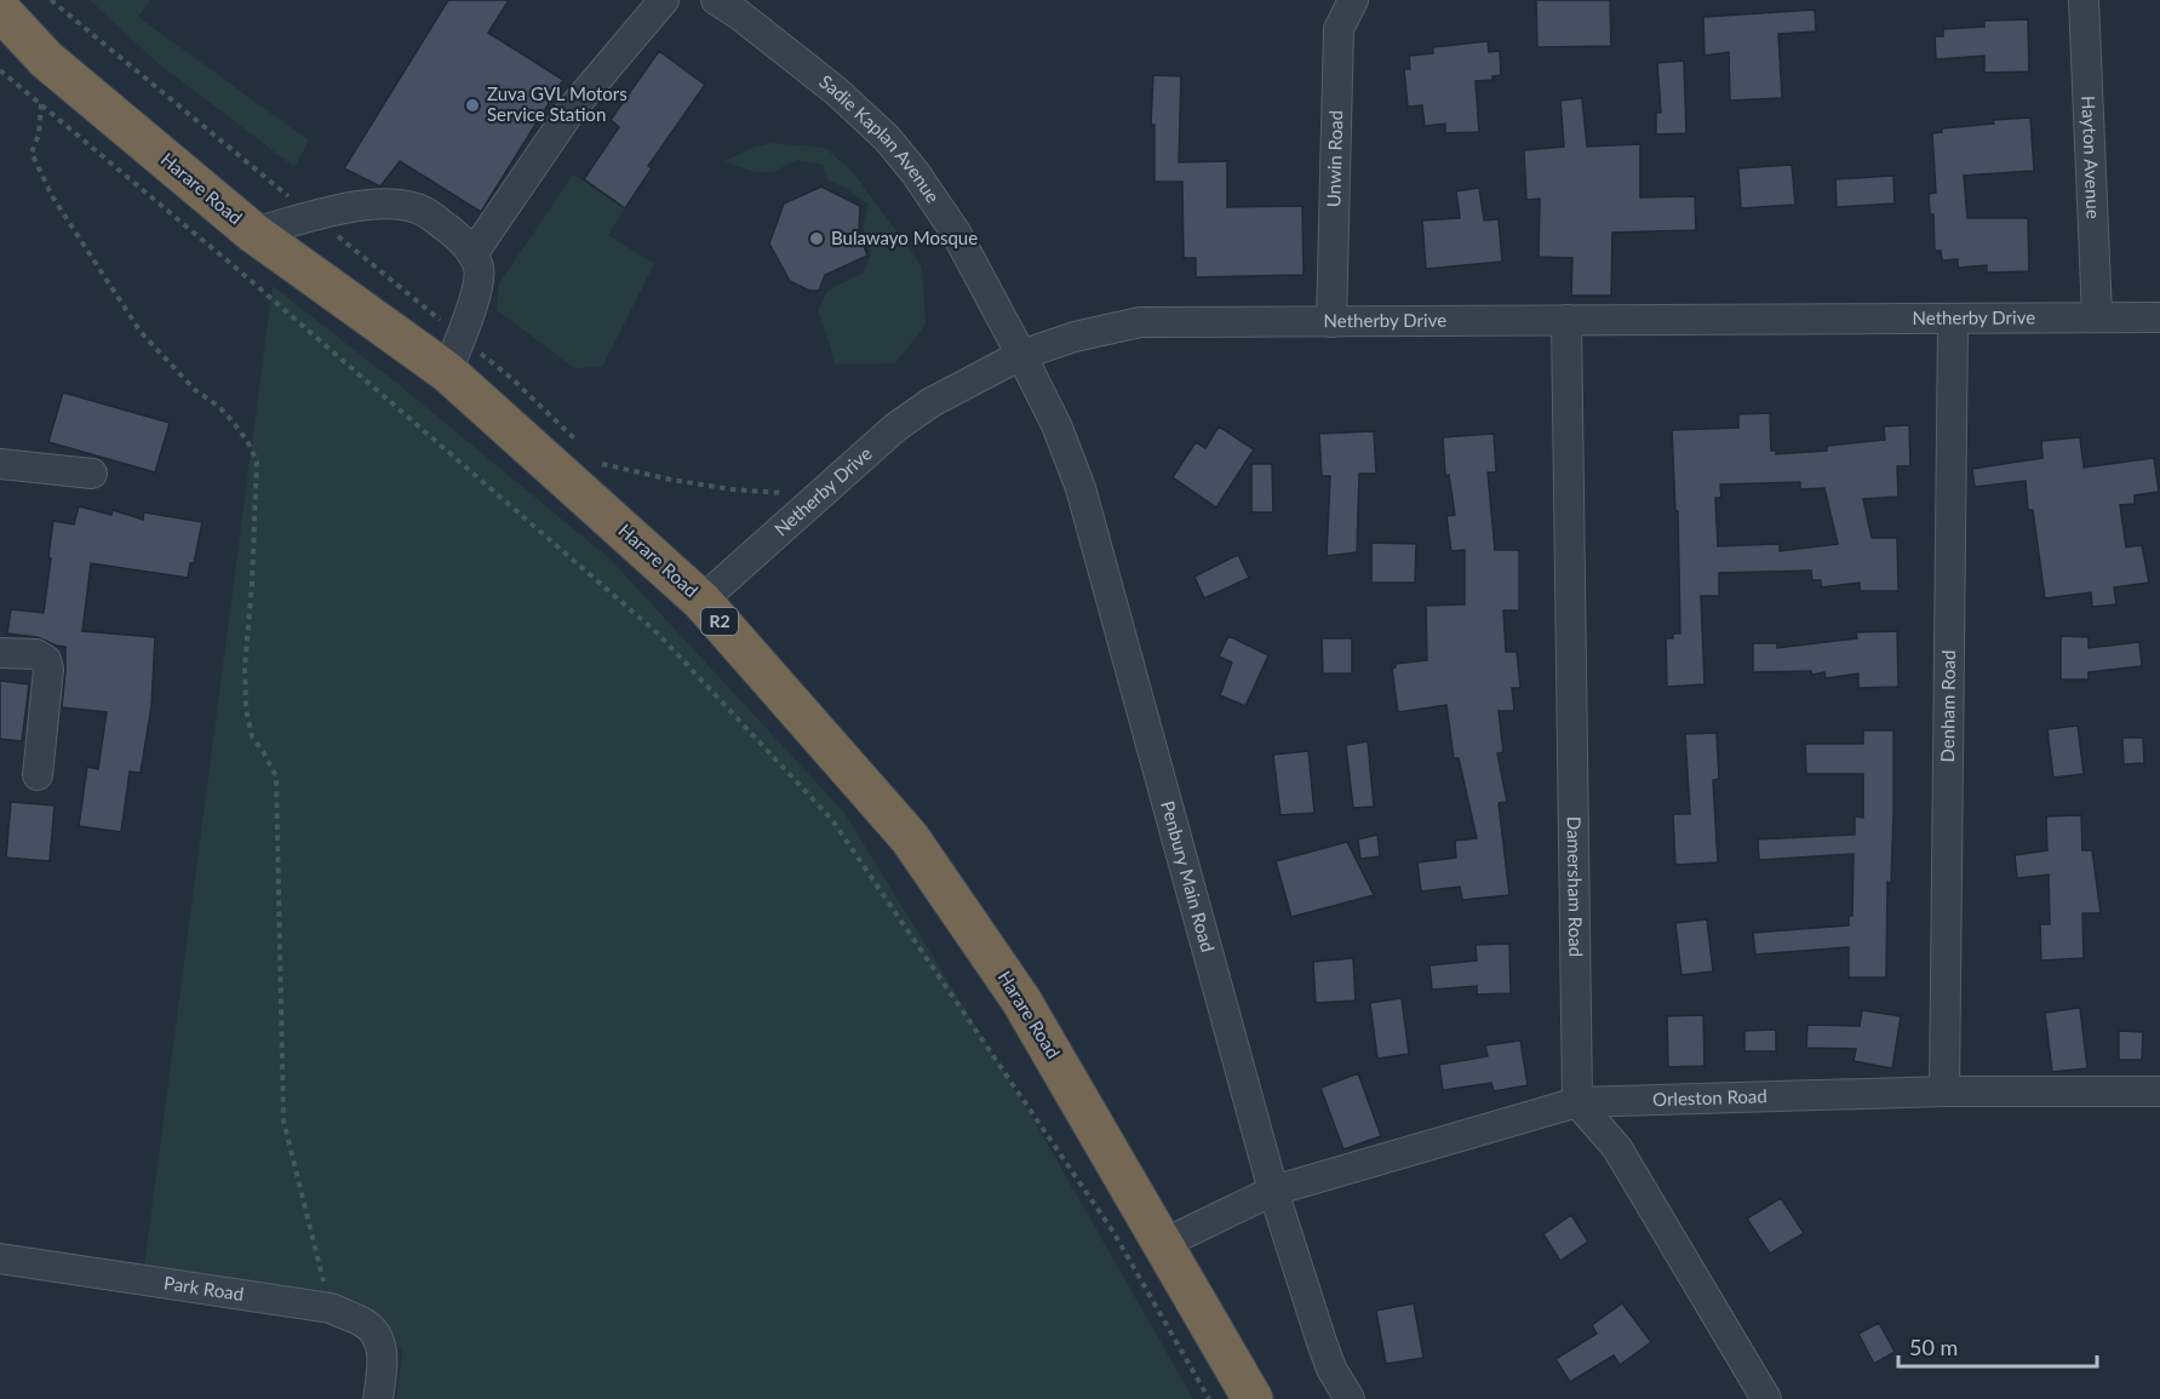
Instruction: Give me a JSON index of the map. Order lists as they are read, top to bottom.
{
  "streets": {
    "highway": ["Harare Road", "R2"],
    "street": [
      "Sadie Kaplan Avenue",
      "Unwin Road",
      "Hayton Avenue",
      "Netherby Drive",
      "Denham Road",
      "Penbury Main Road",
      "Damersham Road",
      "Orleston Road",
      "Park Road"
    ]
  },
  "crossings": [
    ["Sadie Kaplan Avenue", "Netherby Drive"],
    ["Sadie Kaplan Avenue", "Penbury Main Road"],
    ["Unwin Road", "Netherby Drive"],
    ["Hayton Avenue", "Netherby Drive"],
    ["Harare Road", "Netherby Drive"],
    ["Harare Road", "Orleston Road"],
    ["Netherby Drive", "Denham Road"],
    ["Netherby Drive", "Penbury Main Road"],
    ["Netherby Drive", "Damersham Road"],
    ["Denham Road", "Orleston Road"],
    ["Penbury Main Road", "Orleston Road"],
    ["Damersham Road", "Orleston Road"]
  ],
  "places": ["Zuva GVL Motors Service Station", "Bulawayo Mosque"],
  "scale_bar": "50 m"
}
